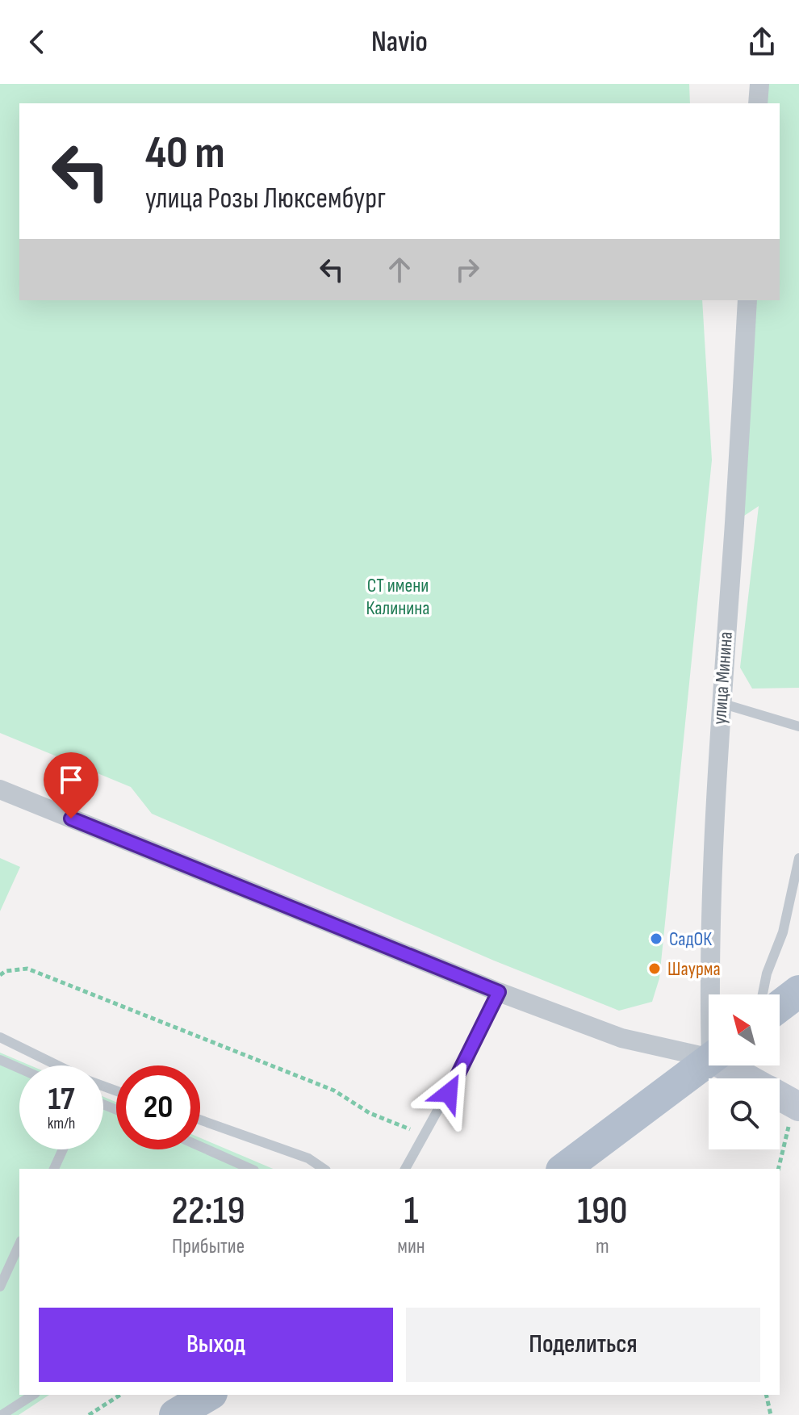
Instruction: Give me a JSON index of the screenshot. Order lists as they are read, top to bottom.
{
  "streets": {
    "street": ["улица Минина"]
  },
  "parks": ["СТ имени Калинина"],
  "places": ["СадОК", "Шаурма"],
  "north": "top left",
  "page": {
    "header": "Navio",
    "turn": ["40 m", "улица Розы Люксембург"],
    "speed": "17 km/h",
    "limit": "20",
    "eta": [
      "22:19",
      "Прибытие",
      "1",
      "мин",
      "190",
      "m"
    ],
    "buttons": ["Выход", "Поделиться"]
  }
}
